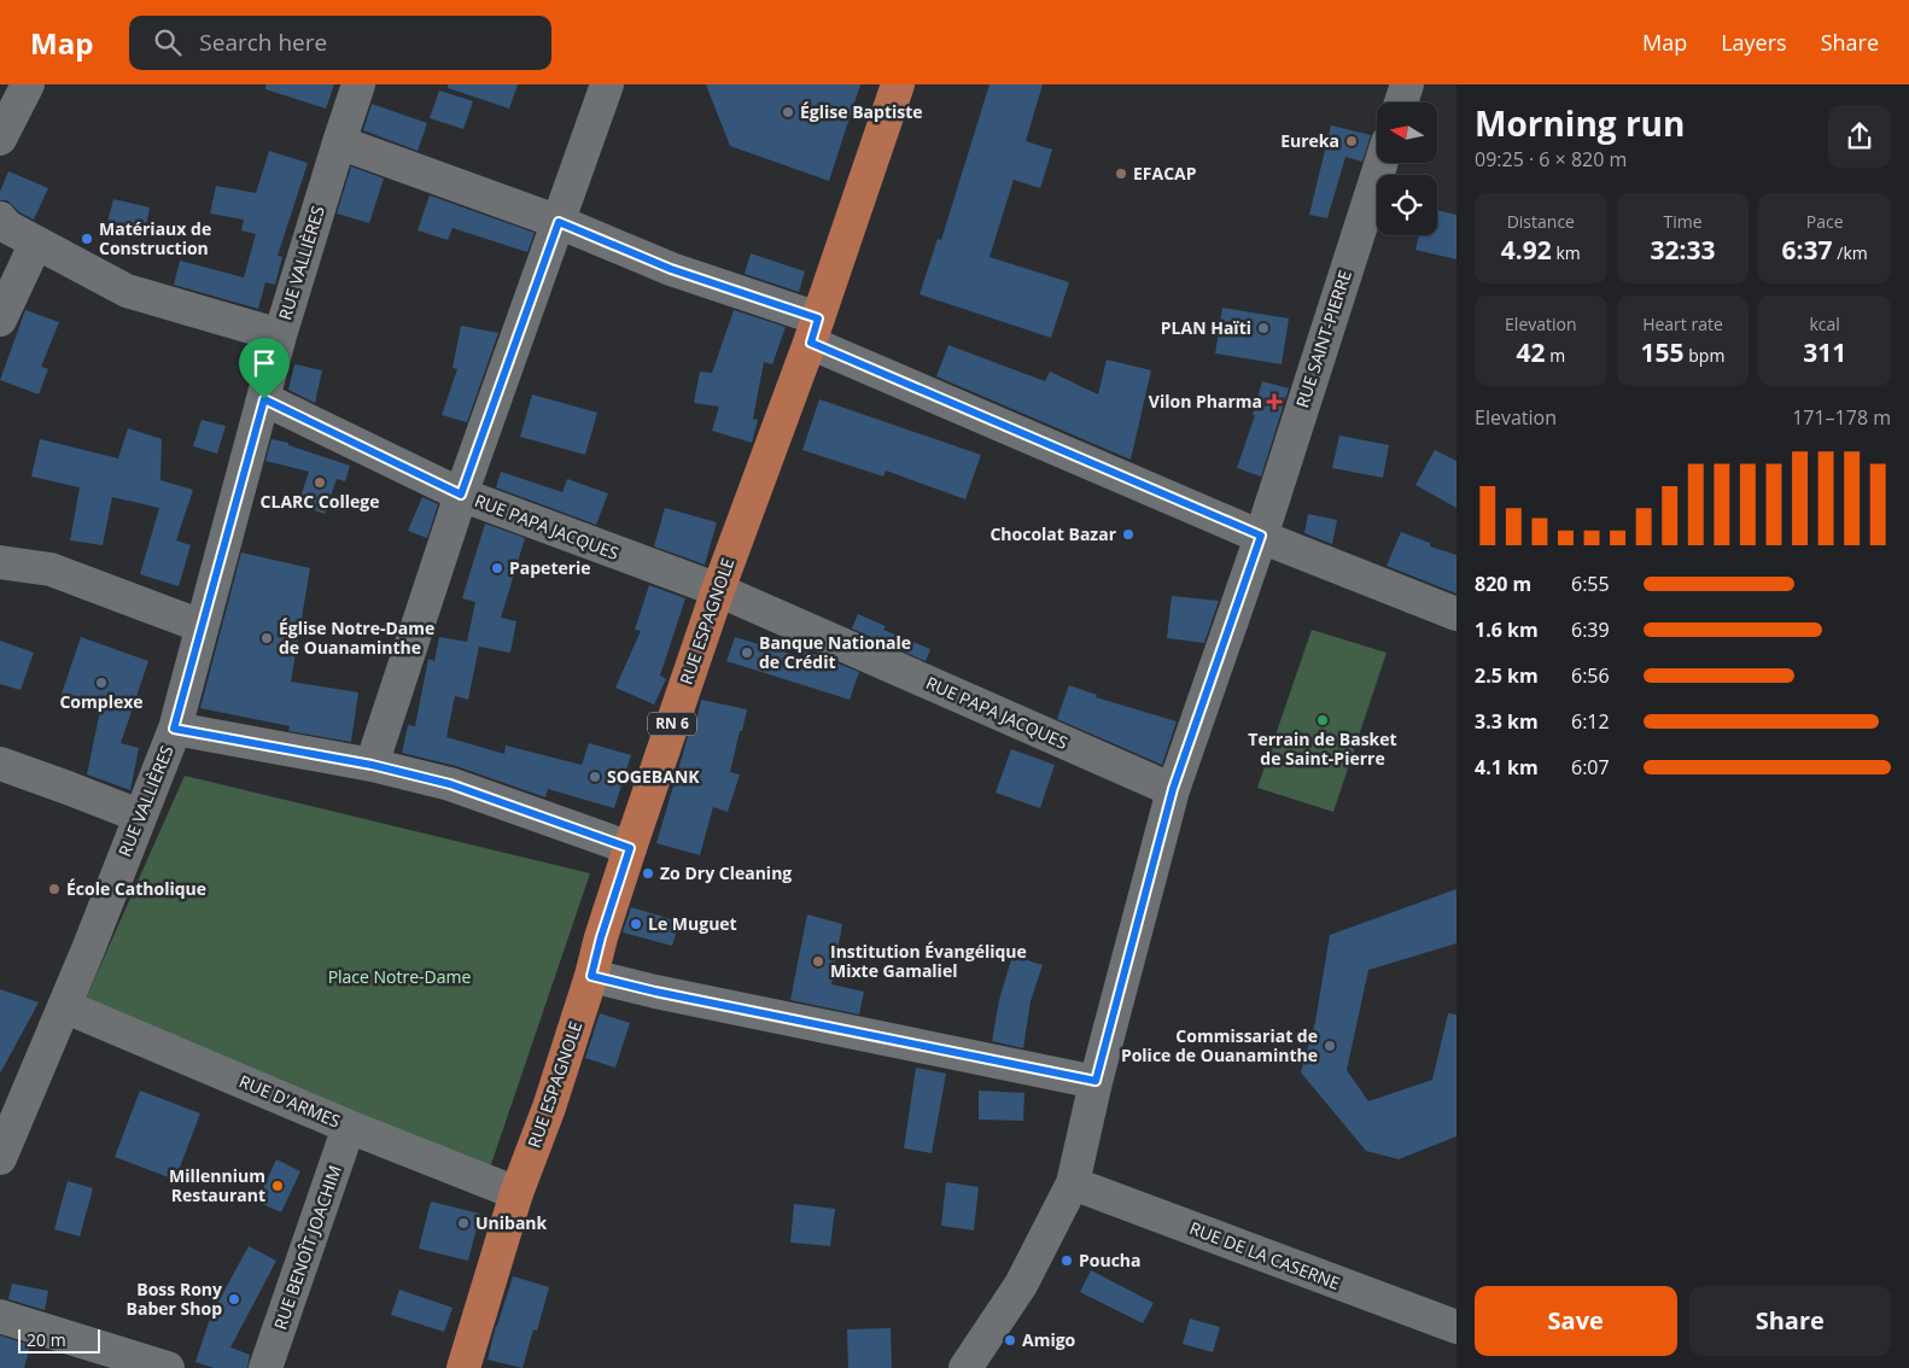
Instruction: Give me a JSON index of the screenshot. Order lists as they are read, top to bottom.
{
  "streets": {
    "main road": ["RUE ESPAGNOLE", "RN 6"],
    "street": [
      "RUE VALLIÈRES",
      "RUE SAINT-PIERRE",
      "RUE PAPA JACQUES",
      "RUE D'ARMES",
      "RUE BENOÎT JOACHIM",
      "RUE DE LA CASERNE"
    ]
  },
  "crossings": [
    ["RUE VALLIÈRES", "RUE PAPA JACQUES"],
    ["RUE VALLIÈRES", "RUE D'ARMES"],
    ["RUE SAINT-PIERRE", "RUE PAPA JACQUES"],
    ["RUE SAINT-PIERRE", "RUE DE LA CASERNE"],
    ["RUE PAPA JACQUES", "RUE ESPAGNOLE"],
    ["RUE ESPAGNOLE", "RUE D'ARMES"],
    ["RUE D'ARMES", "RUE BENOÎT JOACHIM"]
  ],
  "parks": ["Place Notre-Dame"],
  "places": {
    "other": [
      "Église Baptiste",
      "Eureka",
      "EFACAP",
      "Matériaux de Construction",
      "PLAN Haïti",
      "CLARC College",
      "Chocolat Bazar",
      "Papeterie",
      "Église Notre-Dame de Ouanaminthe",
      "Banque Nationale de Crédit",
      "Complexe",
      "Terrain de Basket de Saint-Pierre",
      "SOGEBANK",
      "Zo Dry Cleaning",
      "École Catholique",
      "Le Muguet",
      "Institution Évangélique Mixte Gamaliel",
      "Commissariat de Police de Ouanaminthe",
      "Millennium Restaurant",
      "Unibank",
      "Poucha",
      "Boss Rony Baber Shop",
      "Amigo"
    ],
    "health": ["Vilon Pharma"]
  },
  "scale_bar": "20 m",
  "north": "left",
  "page": {
    "header": "Map",
    "search": "Search here",
    "nav": ["Map", "Layers", "Share"],
    "heading": ["Morning run", "09:25 · 6 × 820 m"],
    "stats": [
      ["Distance", "4.92 km"],
      ["Time", "32:33"],
      ["Pace", "6:37 /km"],
      ["Elevation", "42 m"],
      ["Heart rate", "155 bpm"],
      ["kcal", "311"]
    ],
    "chart": ["Elevation", "171–178 m"],
    "list": [
      {
        "name": "820 m",
        "note": "6:55"
      },
      {
        "name": "1.6 km",
        "note": "6:39"
      },
      {
        "name": "2.5 km",
        "note": "6:56"
      },
      {
        "name": "3.3 km",
        "note": "6:12"
      },
      {
        "name": "4.1 km",
        "note": "6:07"
      }
    ],
    "buttons": ["Save", "Share"],
    "scale": "20 m"
  }
}
